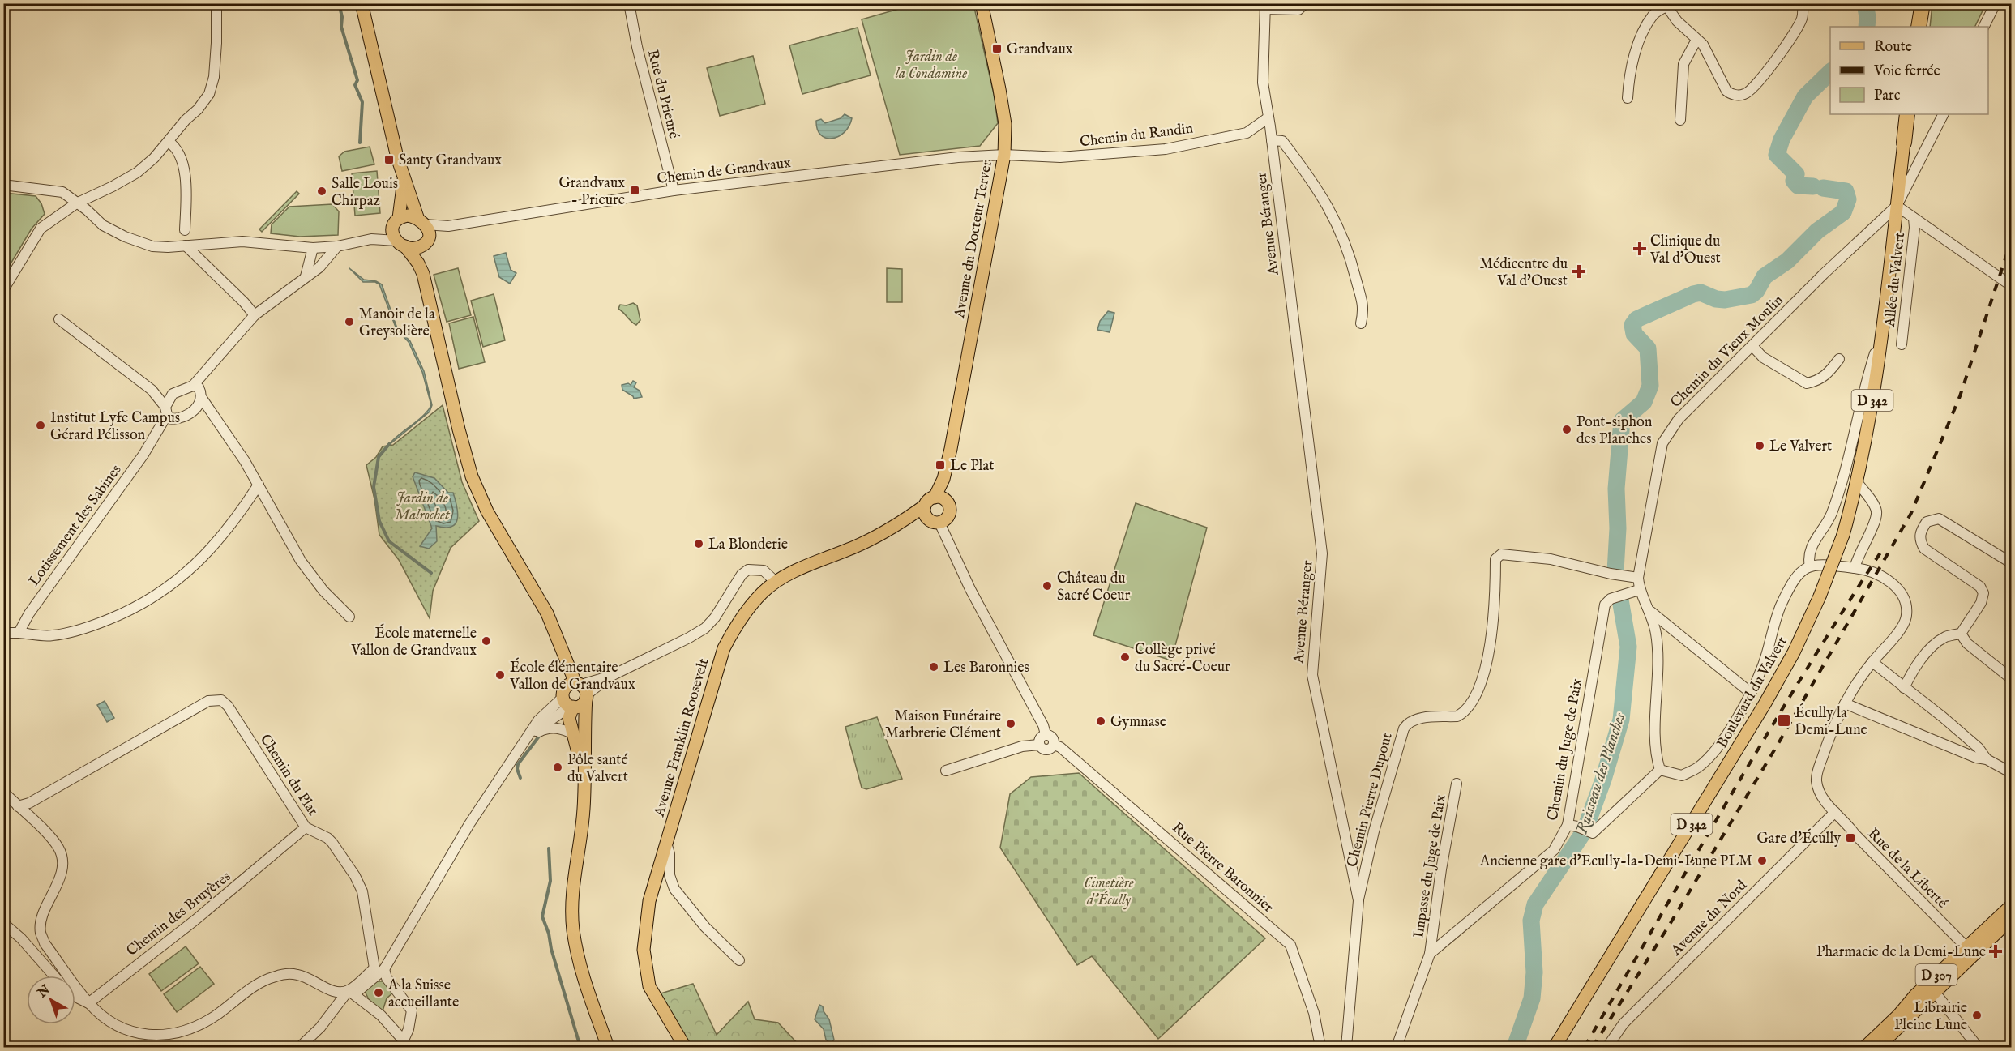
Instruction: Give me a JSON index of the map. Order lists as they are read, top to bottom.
{
  "streets": {
    "highway": ["D 342"],
    "main road": [
      "Avenue du Docteur Terver",
      "Boulevard du Valvert",
      "Avenue Franklin Roosevelt",
      "D 307"
    ],
    "street": [
      "Rue du Prieuré",
      "Chemin du Randin",
      "Chemin de Grandvaux",
      "Avenue Béranger",
      "Allée du Valvert",
      "Chemin du Vieux Moulin",
      "Lotissement des Sabines",
      "Chemin du Juge de Paix",
      "Chemin du Plat",
      "Chemin Pierre Dupont",
      "Impasse du Juge de Paix",
      "Rue Pierre Baronnier",
      "Rue de la Liberté",
      "Chemin des Bruyères",
      "Avenue du Nord"
    ]
  },
  "crossings": [
    ["Rue du Prieuré", "Chemin de Grandvaux"],
    ["Chemin du Randin", "Chemin de Grandvaux"],
    ["Chemin du Randin", "Avenue Béranger"],
    ["Chemin du Randin", "Avenue du Docteur Terver"],
    ["Chemin de Grandvaux", "Avenue du Docteur Terver"],
    ["Avenue Béranger", "Chemin Pierre Dupont"],
    ["Avenue du Docteur Terver", "Avenue Franklin Roosevelt"],
    ["Chemin du Vieux Moulin", "D 342"],
    ["Chemin du Vieux Moulin", "Boulevard du Valvert"],
    ["Chemin du Vieux Moulin", "Chemin du Juge de Paix"],
    ["Chemin du Vieux Moulin", "Chemin Pierre Dupont"],
    ["D 342", "Boulevard du Valvert"],
    ["Chemin du Juge de Paix", "Impasse du Juge de Paix"],
    ["Chemin du Plat", "Chemin des Bruyères"],
    ["Rue de la Liberté", "Avenue du Nord"],
    ["Rue de la Liberté", "D 307"]
  ],
  "water": ["Ruisseau des Planches"],
  "parks": ["Jardin de la Condamine", "Jardin de Malrochet", "Cimetière d'Écully"],
  "places": {
    "transit": [
      "Grandvaux",
      "Santy Grandvaux",
      "Grandvaux - Prieure",
      "Le Plat",
      "Écully la Demi-Lune",
      "Gare d'Écully"
    ],
    "other": [
      "Salle Louis Chirpaz",
      "Manoir de la Greysolière",
      "Institut Lyfe Campus Gérard Pélisson",
      "Pont-siphon des Planches",
      "Le Valvert",
      "La Blonderie",
      "Château du Sacré Coeur",
      "École maternelle Vallon de Grandvaux",
      "Collège privé du Sacré-Coeur",
      "Les Baronnies",
      "École élémentaire Vallon de Grandvaux",
      "Gymnase",
      "Maison Funéraire Marbrerie Clément",
      "Pôle santé du Valvert",
      "Ancienne gare d'Ecully-la-Demi-Lune PLM",
      "A la Suisse accueillante",
      "Librairie Pleine Lune"
    ],
    "health": ["Clinique du Val d'Ouest", "Médicentre du Val d'Ouest", "Pharmacie de la Demi-Lune"]
  },
  "legend": ["Route", "Voie ferrée", "Parc"],
  "north": "top left"
}
